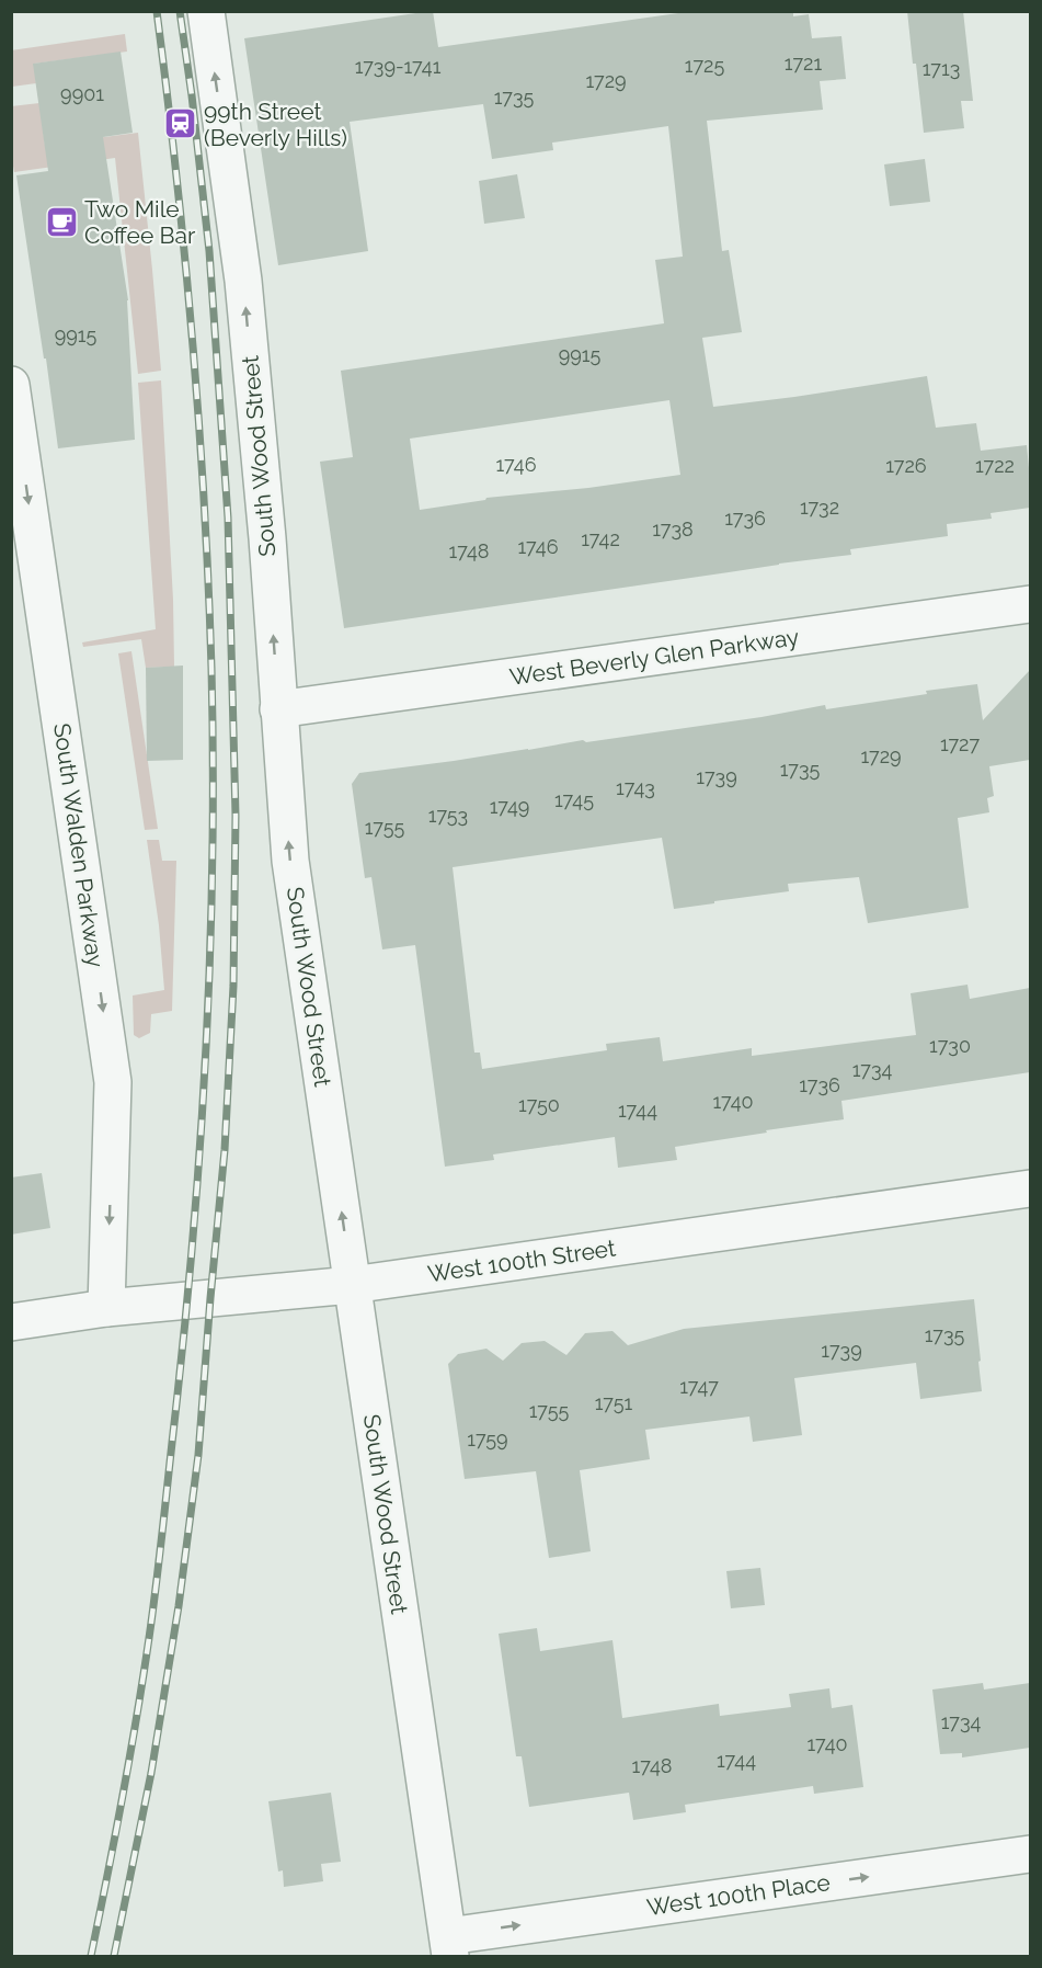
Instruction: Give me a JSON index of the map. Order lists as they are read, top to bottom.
{
  "streets": {
    "street": [
      "South Wood Street",
      "West Beverly Glen Parkway",
      "South Walden Parkway",
      "West 100th Street",
      "West 100th Place"
    ]
  },
  "crossings": [
    ["South Wood Street", "West Beverly Glen Parkway"],
    ["South Wood Street", "West 100th Street"],
    ["South Wood Street", "West 100th Place"],
    ["South Walden Parkway", "West 100th Street"]
  ],
  "one_way": ["South Wood Street", "South Walden Parkway", "West 100th Place"],
  "places": {
    "station": ["99th Street (Beverly Hills)"],
    "cafe": ["Two Mile Coffee Bar"]
  },
  "house_numbers": [
    "1721",
    "1725",
    "1739-1741",
    "1713",
    "1729",
    "9901",
    "1735",
    "9915",
    "9915",
    "1746",
    "1726",
    "1722",
    "1732",
    "1736",
    "1738",
    "1742",
    "1746",
    "1748",
    "1727",
    "1729",
    "1735",
    "1739",
    "1743",
    "1745",
    "1749",
    "1753",
    "1755",
    "1730",
    "1734",
    "1736",
    "1740",
    "1750",
    "1744",
    "1735",
    "1739",
    "1747",
    "1751",
    "1755",
    "1759",
    "1734",
    "1740",
    "1744",
    "1748"
  ]
}
